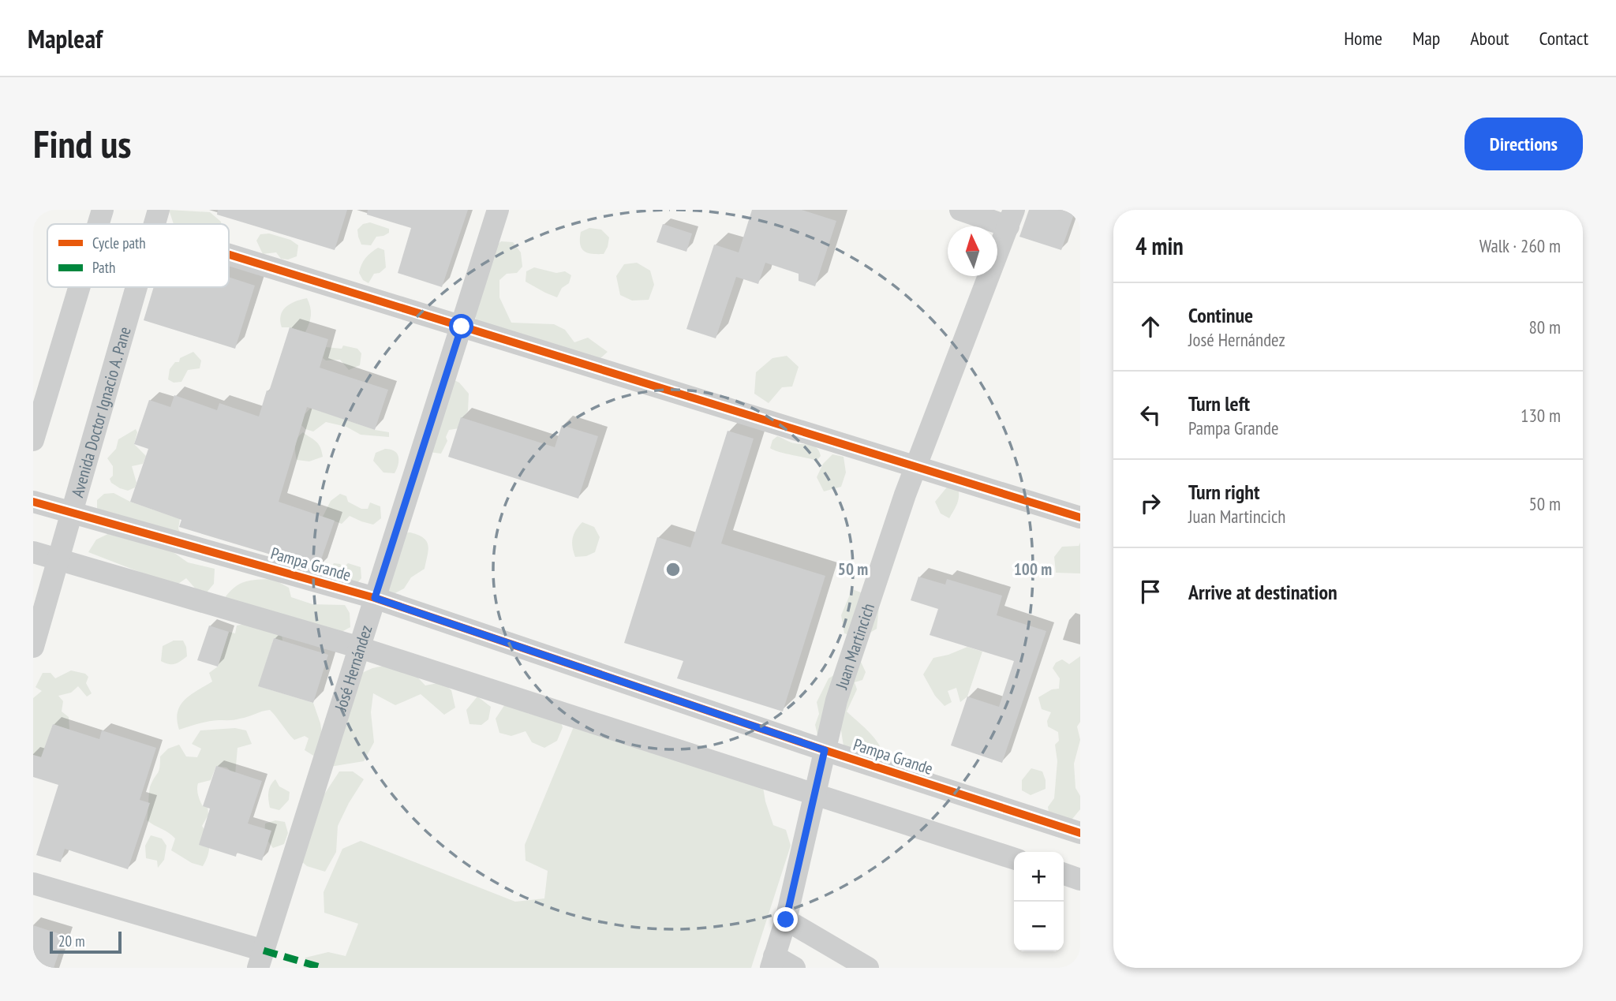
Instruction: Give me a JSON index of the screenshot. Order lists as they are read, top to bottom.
{
  "streets": {
    "street": [
      "Avenida Doctor Ignacio A. Pane",
      "Pampa Grande",
      "Juan Martincich",
      "José Hernández"
    ]
  },
  "crossings": [
    ["Avenida Doctor Ignacio A. Pane", "Pampa Grande"],
    ["Pampa Grande", "Juan Martincich"],
    ["Pampa Grande", "José Hernández"]
  ],
  "legend": ["Cycle path", "Path"],
  "scale_bar": "20 m",
  "north": "top",
  "page": {
    "header": "Mapleaf",
    "nav": [
      "Home",
      "Map",
      "About",
      "Contact"
    ],
    "buttons": "Directions",
    "title": "Find us",
    "heading": ["4 min", "Walk · 260 m"],
    "list": [
      ["Continue", "José Hernández", "80 m"],
      ["Turn left", "Pampa Grande", "130 m"],
      ["Turn right", "Juan Martincich", "50 m"],
      "Arrive at destination"
    ],
    "map_buttons": ["+", "−"],
    "scale": "20 m"
  },
  "rings": ["50 m", "100 m"]
}
